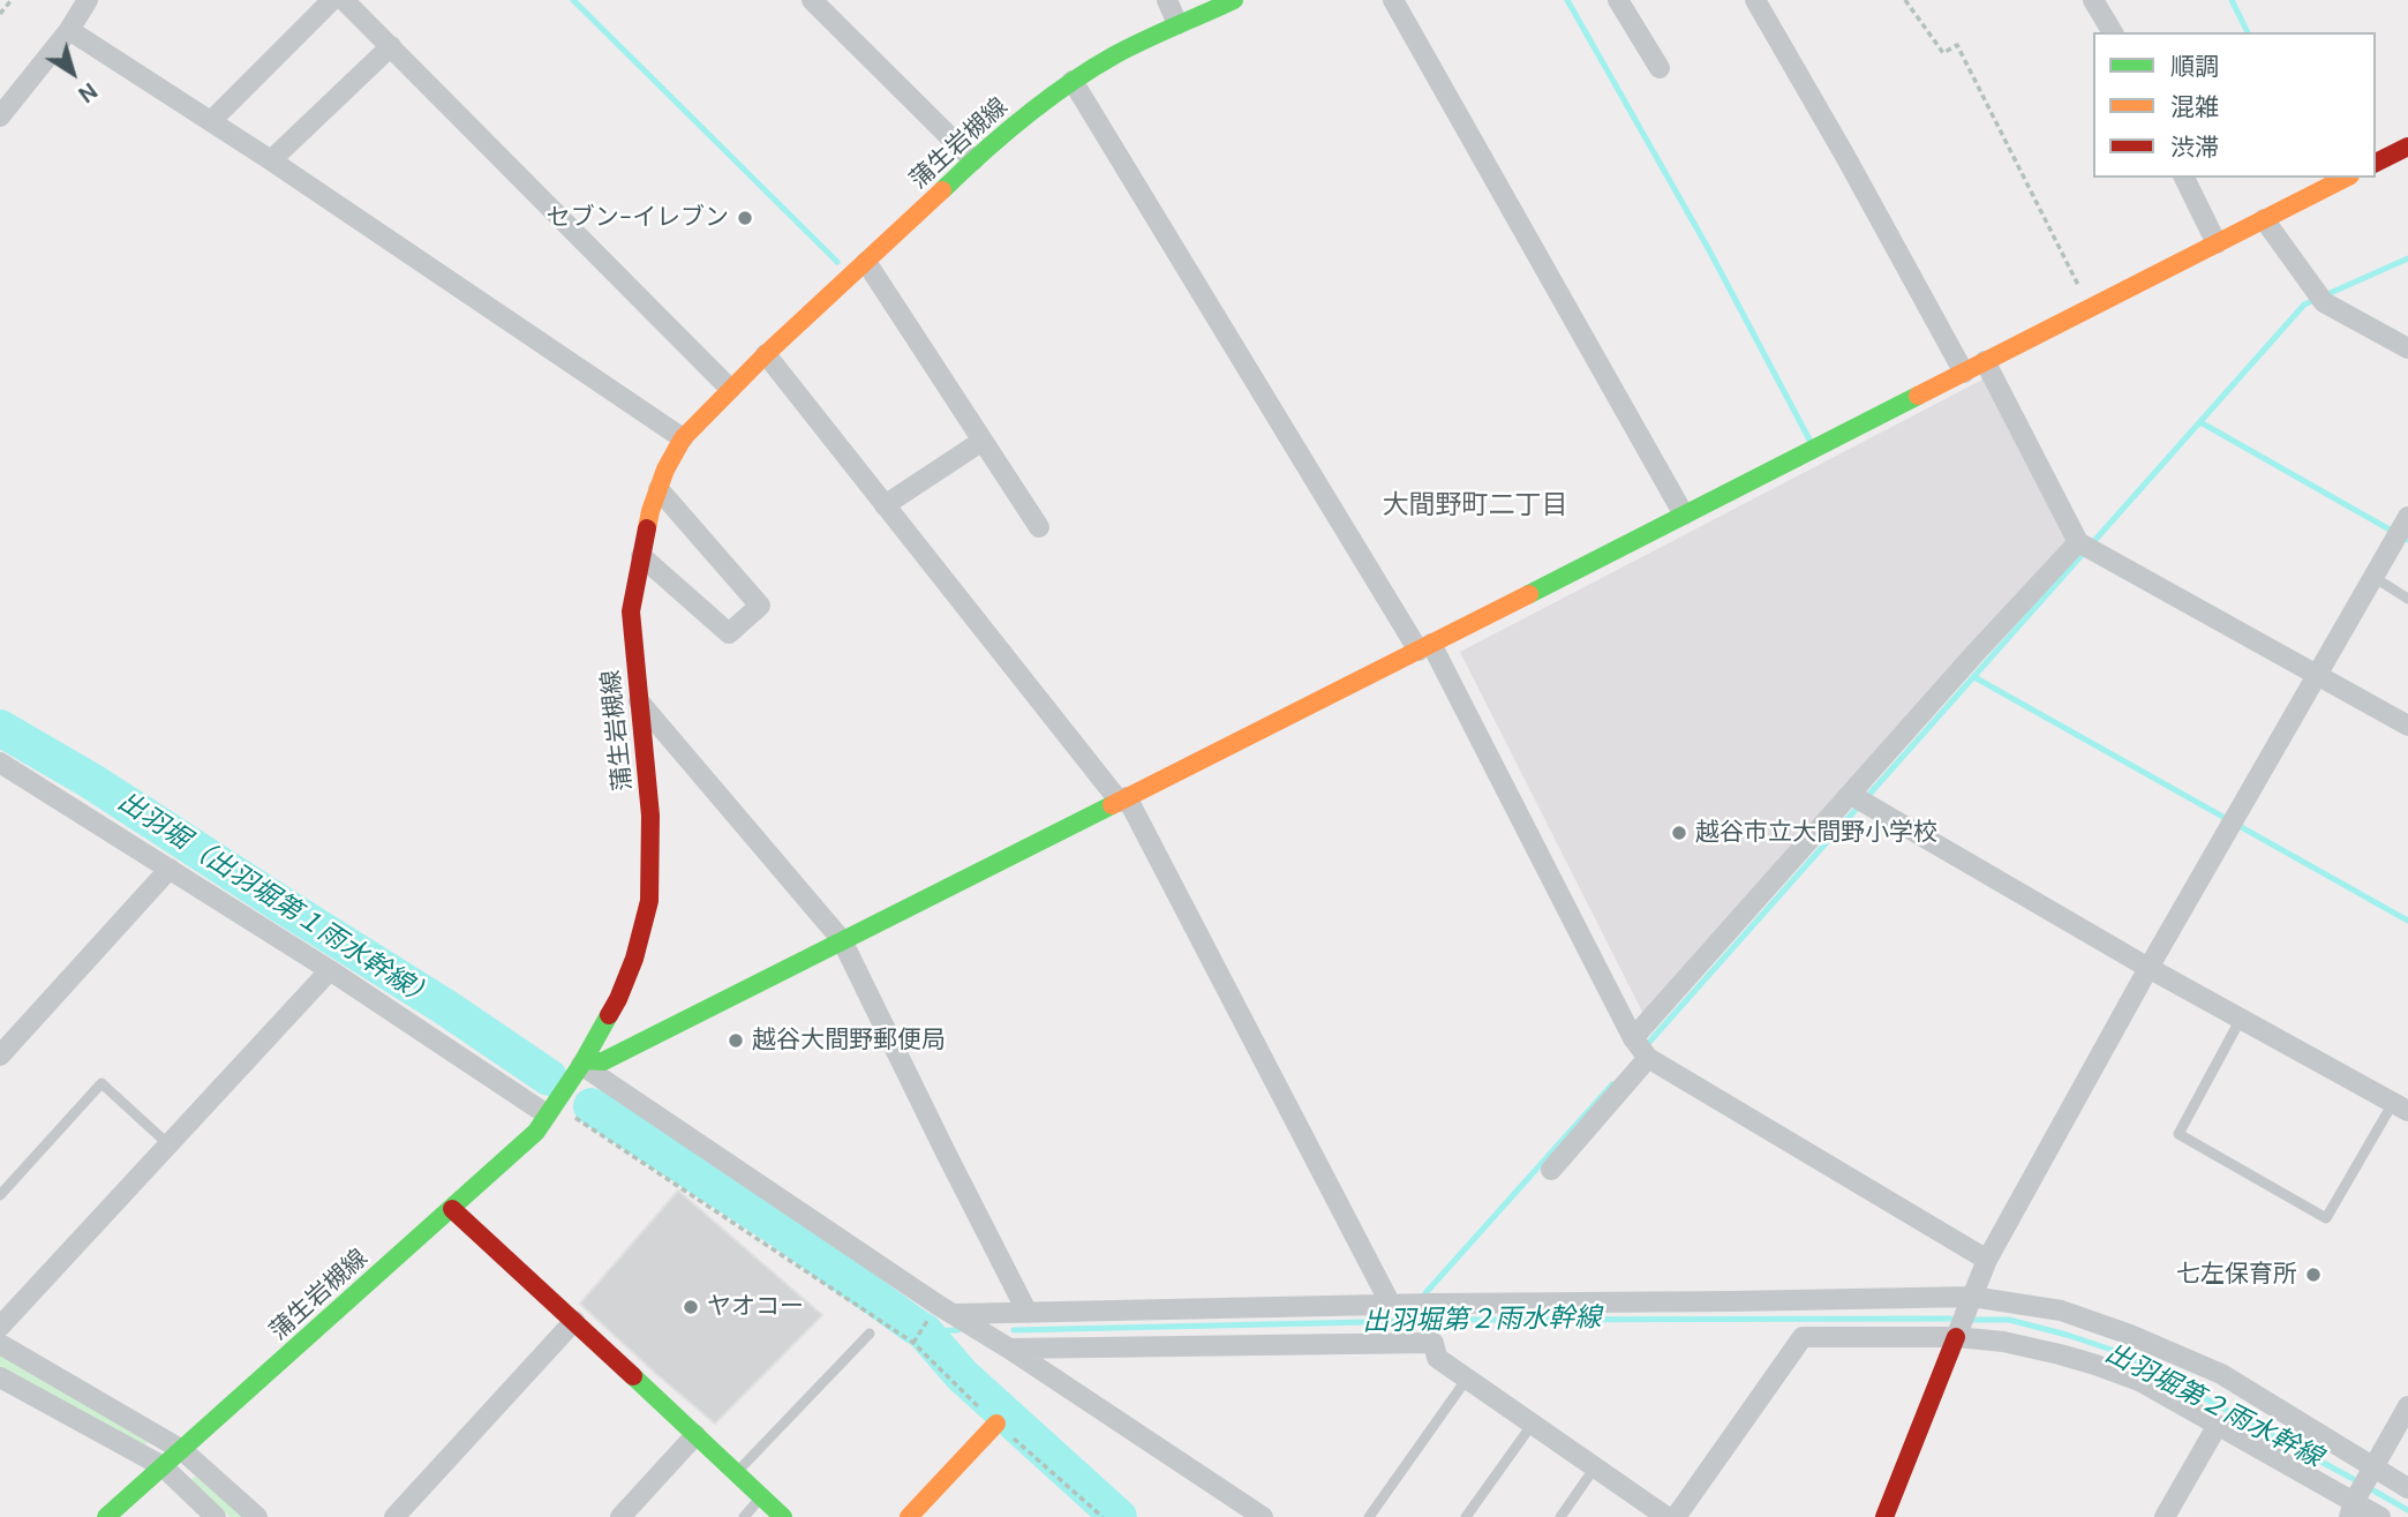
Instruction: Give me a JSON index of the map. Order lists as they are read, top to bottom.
{
  "streets": {
    "street": ["蒲生岩槻線"]
  },
  "districts": ["大間野町二丁目"],
  "water": ["出羽堀（出羽堀第１雨水幹線）", "出羽堀第２雨水幹線"],
  "places": [
    "セブン-イレブン",
    "越谷市立大間野小学校",
    "越谷大間野郵便局",
    "七左保育所",
    "ヤオコー"
  ],
  "legend": ["順調", "混雑", "渋滞"],
  "north": "bottom right"
}
